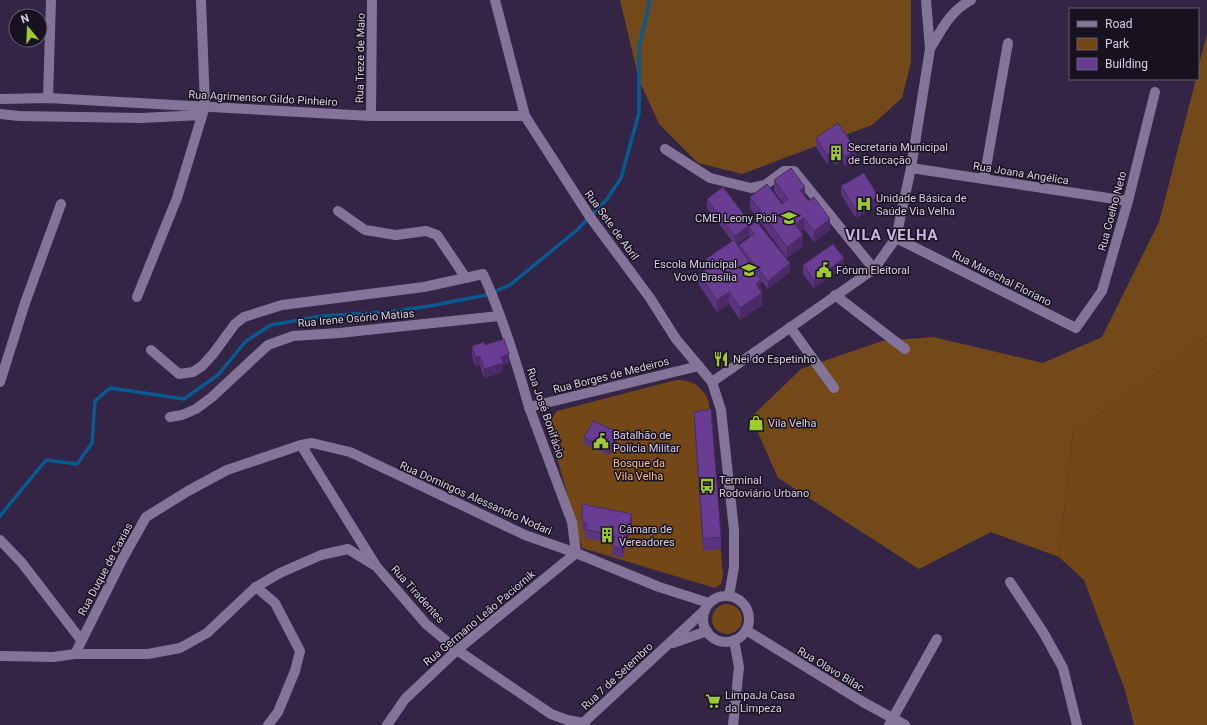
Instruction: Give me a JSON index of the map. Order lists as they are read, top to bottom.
{
  "streets": {
    "street": [
      "Rua Treze de Maio",
      "Rua Agrimensor Gildo Pinheiro",
      "Rua Joana Angélica",
      "Rua Coelho Neto",
      "Rua Sete de Abril",
      "Rua Marechal Floriano",
      "Rua Irene Osório Matias",
      "Rua Borges de Medeiros",
      "Rua José Bonifácio",
      "Rua Domingos Alessandro Nodari",
      "Rua Duque de Caxias",
      "Rua Tiradentes",
      "Rua Germano Leão Paciornik",
      "Rua Olavo Bilac",
      "Rua 7 de Setembro"
    ]
  },
  "crossings": [
    ["Rua Treze de Maio", "Rua Agrimensor Gildo Pinheiro"],
    ["Rua Agrimensor Gildo Pinheiro", "Rua Sete de Abril"],
    ["Rua Joana Angélica", "Rua Coelho Neto"],
    ["Rua Coelho Neto", "Rua Marechal Floriano"],
    ["Rua Sete de Abril", "Rua Borges de Medeiros"],
    ["Rua Sete de Abril", "Rua Domingos Alessandro Nodari"],
    ["Rua Sete de Abril", "Rua Olavo Bilac"],
    ["Rua Sete de Abril", "Rua 7 de Setembro"],
    ["Rua Irene Osório Matias", "Rua José Bonifácio"],
    ["Rua Borges de Medeiros", "Rua José Bonifácio"],
    ["Rua José Bonifácio", "Rua Domingos Alessandro Nodari"],
    ["Rua José Bonifácio", "Rua Germano Leão Paciornik"],
    ["Rua Domingos Alessandro Nodari", "Rua Duque de Caxias"],
    ["Rua Domingos Alessandro Nodari", "Rua Tiradentes"],
    ["Rua Domingos Alessandro Nodari", "Rua Germano Leão Paciornik"],
    ["Rua Domingos Alessandro Nodari", "Rua Olavo Bilac"],
    ["Rua Domingos Alessandro Nodari", "Rua 7 de Setembro"],
    ["Rua Duque de Caxias", "Rua Tiradentes"],
    ["Rua Tiradentes", "Rua Germano Leão Paciornik"],
    ["Rua Tiradentes", "Rua 7 de Setembro"],
    ["Rua Olavo Bilac", "Rua 7 de Setembro"]
  ],
  "districts": ["VILA VELHA"],
  "parks": ["Bosque da Vila Velha"],
  "places": {
    "building": ["Secretaria Municipal de Educação", "Câmara de Vereadores"],
    "hospital": ["Unidade Básica de Saúde Via Velha"],
    "school or university": ["CMEI Leony Pioli", "Escola Municipal Vovó Brasília"],
    "public building": ["Fórum Eleitoral", "Batalhão de Polícia Militar"],
    "restaurant": ["Nei do Espetinho"],
    "shop": ["Vila Velha"],
    "bus stop": ["Terminal Rodoviário Urbano"],
    "supermarket": ["LimpaJa Casa da Limpeza"]
  },
  "legend": ["Road", "Park", "Building"],
  "north": "top"
}
